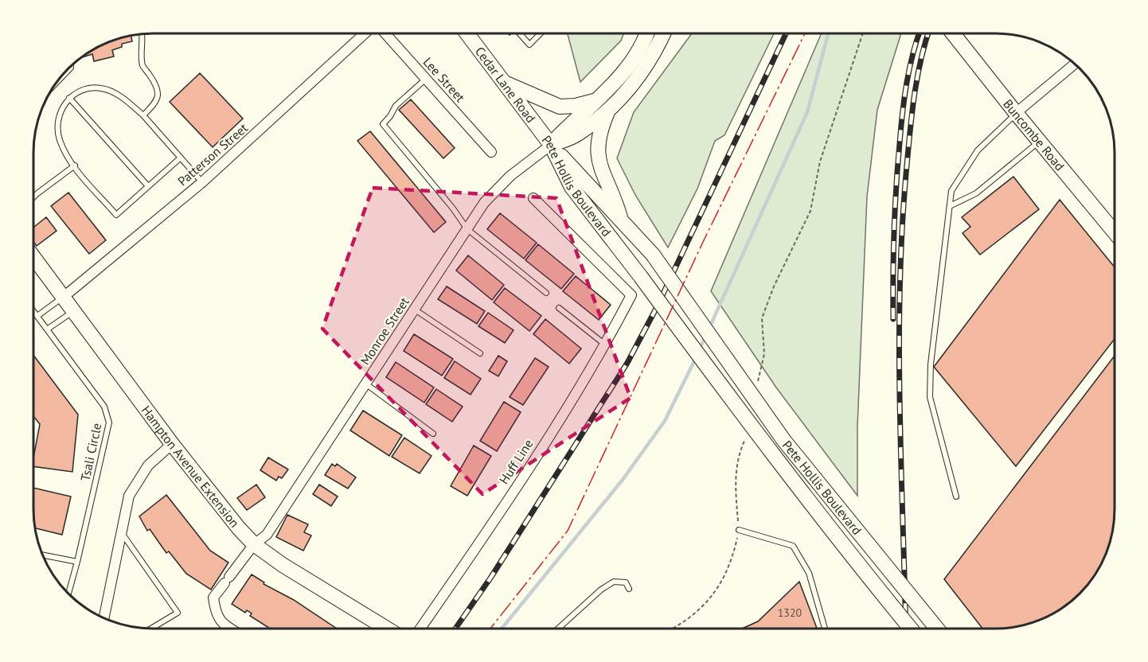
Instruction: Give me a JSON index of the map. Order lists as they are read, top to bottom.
{
  "streets": {
    "main road": [
      "Cedar Lane Road",
      "Buncombe Road",
      "Pete Hollis Boulevard",
      "Hampton Avenue Extension"
    ],
    "street": [
      "Lee Street",
      "Patterson Street",
      "Monroe Street",
      "Huff Line"
    ],
    "lane": ["Tsali Circle"]
  },
  "crossings": [
    ["Cedar Lane Road", "Pete Hollis Boulevard"],
    ["Cedar Lane Road", "Monroe Street"],
    ["Patterson Street", "Hampton Avenue Extension"],
    ["Pete Hollis Boulevard", "Monroe Street"],
    ["Monroe Street", "Hampton Avenue Extension"]
  ],
  "house_numbers": ["1320"]
}
